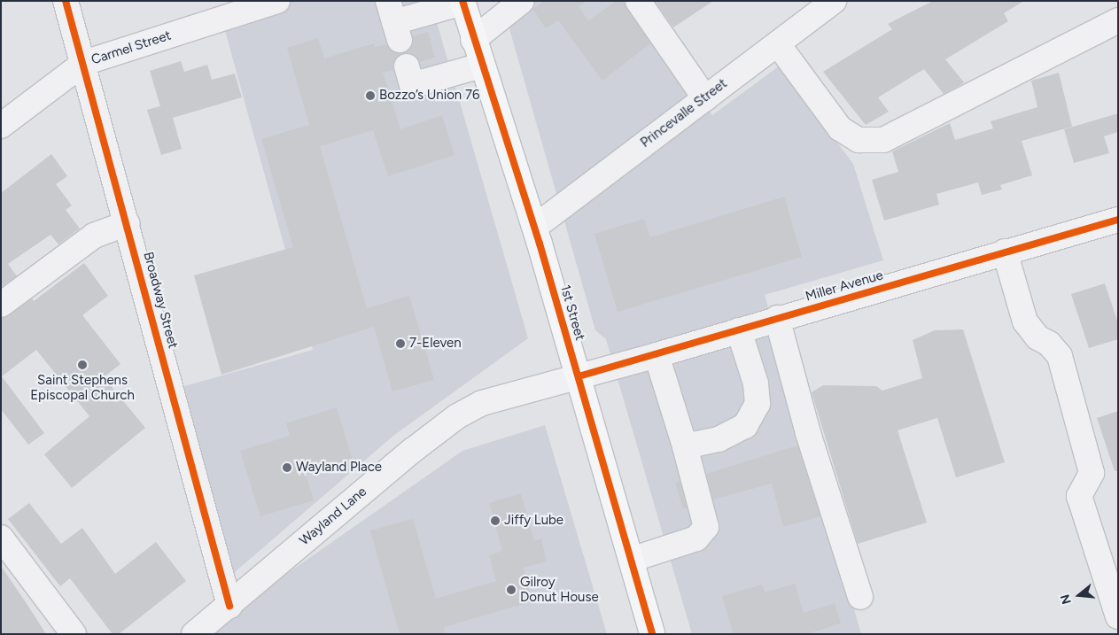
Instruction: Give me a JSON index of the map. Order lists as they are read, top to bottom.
{
  "streets": {
    "main road": ["1st Street"],
    "street": [
      "Carmel Street",
      "Princevalle Street",
      "Miller Avenue",
      "Broadway Street",
      "Wayland Lane"
    ]
  },
  "crossings": [
    ["Carmel Street", "Broadway Street"],
    ["Princevalle Street", "1st Street"],
    ["Miller Avenue", "1st Street"],
    ["Miller Avenue", "Wayland Lane"],
    ["Broadway Street", "Wayland Lane"],
    ["1st Street", "Wayland Lane"]
  ],
  "places": [
    "Bozzo’s Union 76",
    "7-Eleven",
    "Saint Stephens Episcopal Church",
    "Wayland Place",
    "Jiffy Lube",
    "Gilroy Donut House"
  ],
  "north": "left"
}
